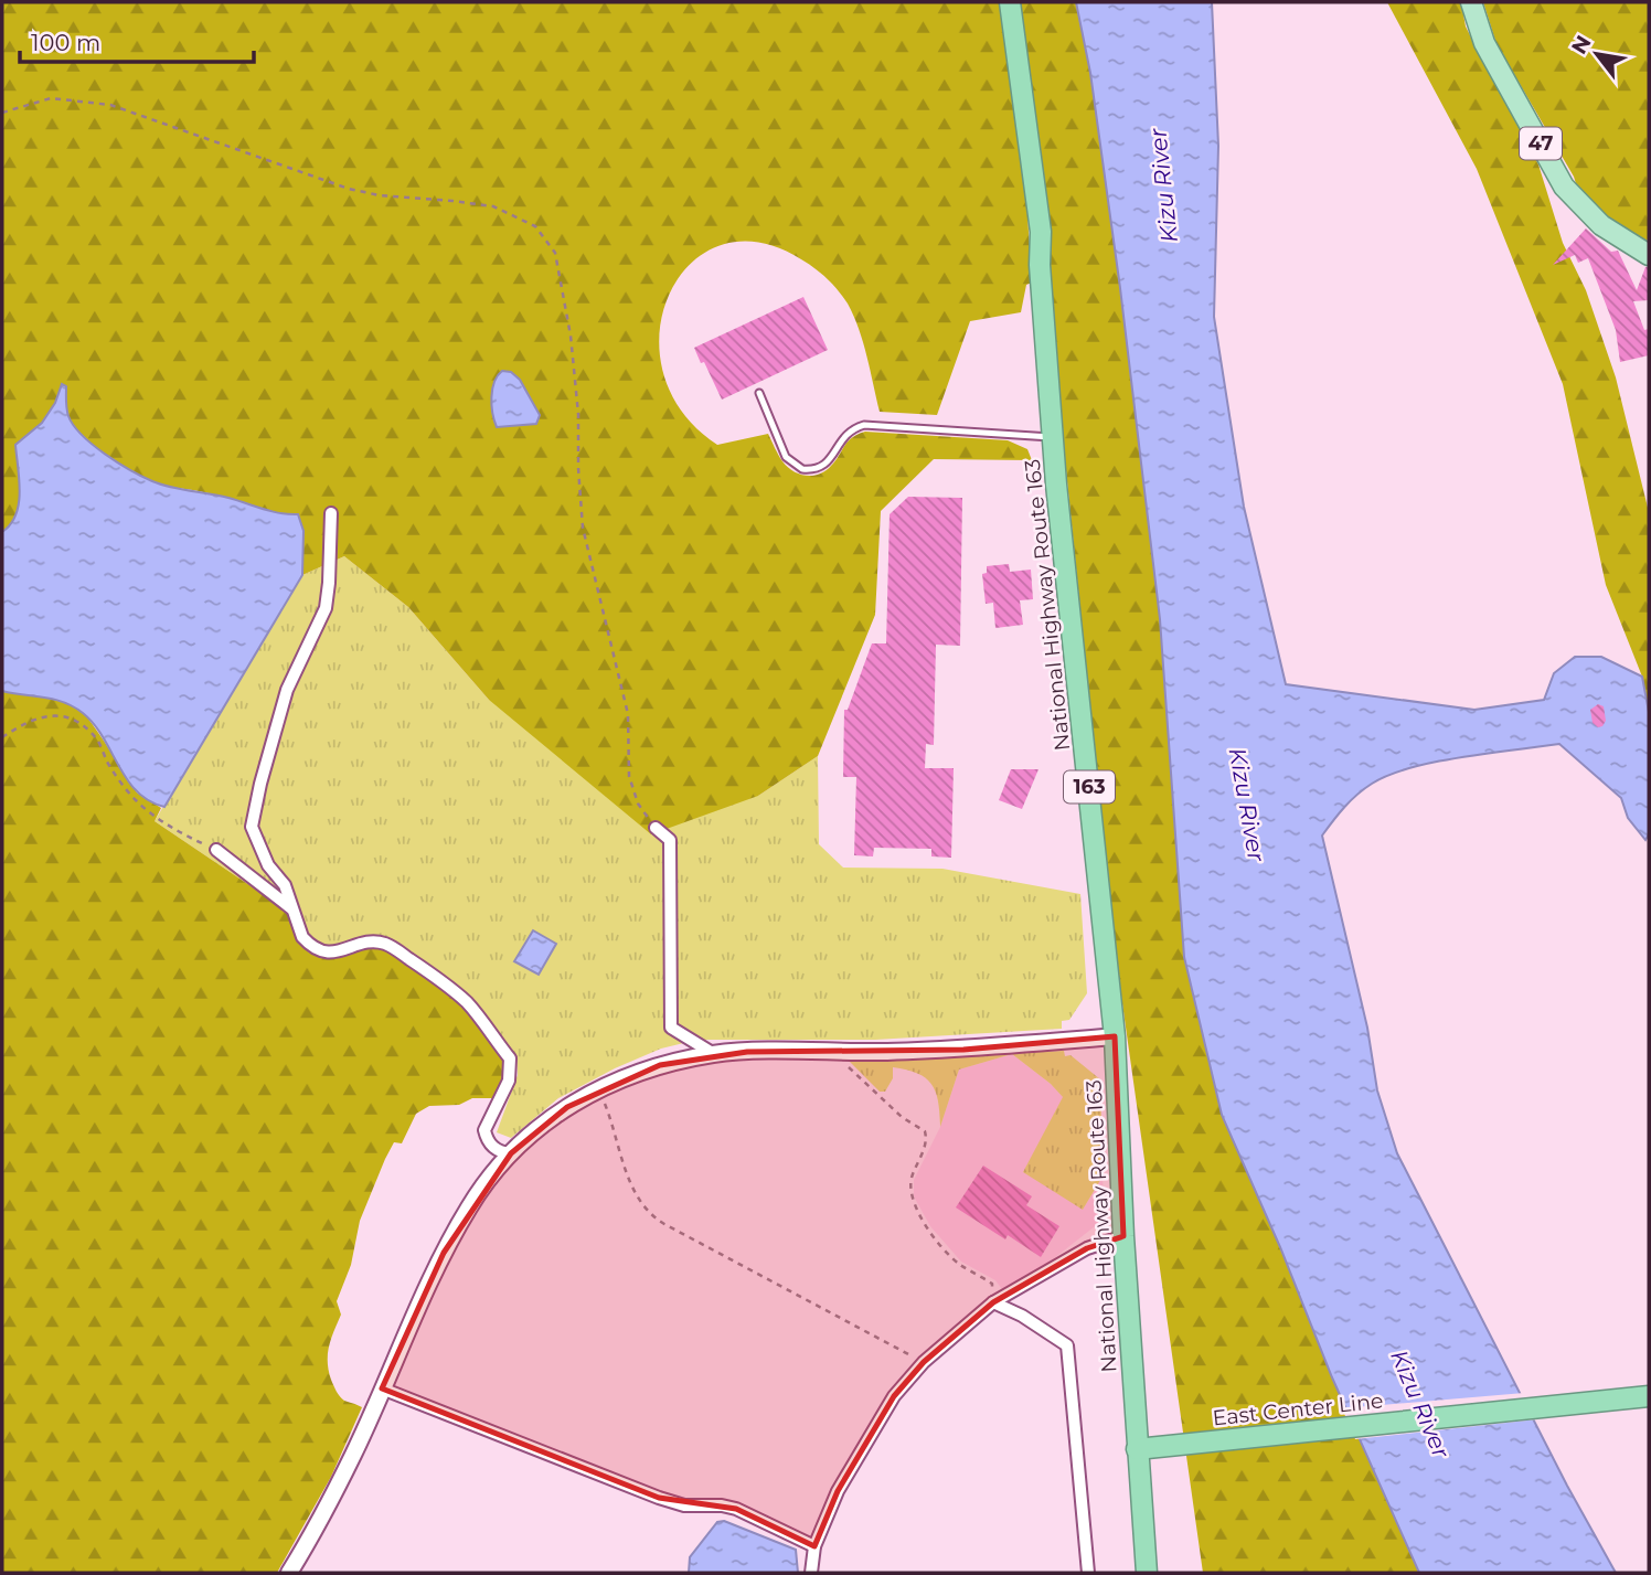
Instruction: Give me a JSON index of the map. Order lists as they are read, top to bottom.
{
  "streets": {
    "highway": ["National Highway Route 163", "163", "East Center Line"],
    "main road": ["47"]
  },
  "crossings": [
    ["National Highway Route 163", "East Center Line"]
  ],
  "water": ["Kizu River"],
  "scale_bar": "100 m",
  "north": "top left"
}
